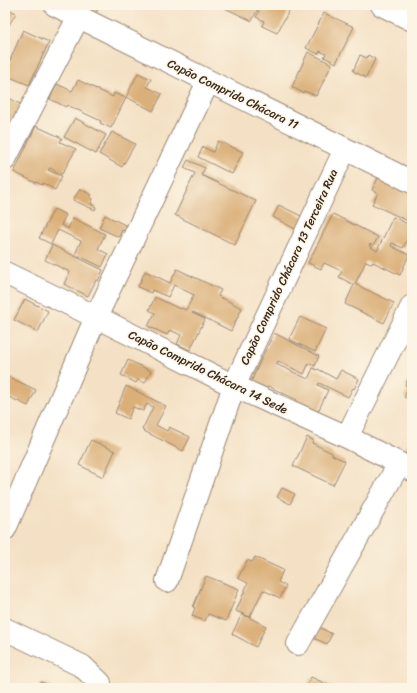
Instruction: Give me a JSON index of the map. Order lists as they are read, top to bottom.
{
  "streets": {
    "street": ["Capão Comprido Chácara 11", "Capão Comprido Chácara 13 Terceira Rua", "Capão Comprido Chácara 14 Sede"]
  },
  "crossings": [
    ["Capão Comprido Chácara 11", "Capão Comprido Chácara 13 Terceira Rua"],
    ["Capão Comprido Chácara 13 Terceira Rua", "Capão Comprido Chácara 14 Sede"]
  ]
}
